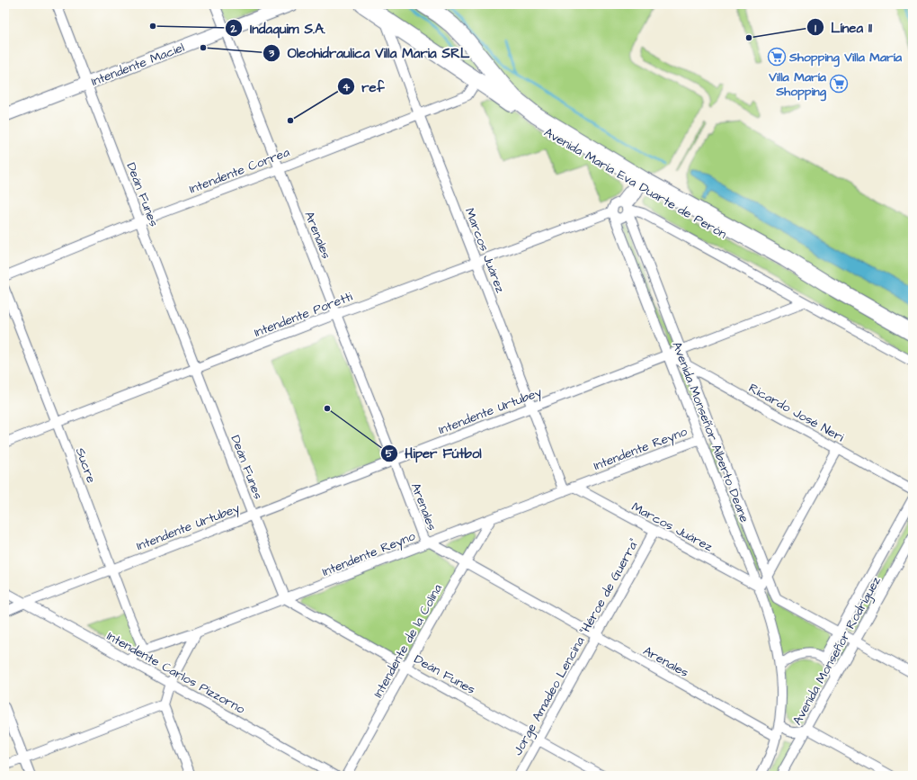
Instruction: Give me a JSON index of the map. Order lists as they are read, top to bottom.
{
  "streets": {
    "highway": ["Avenida María Eva Duarte de Perón"],
    "main road": ["Intendente Maciel"],
    "street": [
      "Intendente Correa",
      "Deán Funes",
      "Arenales",
      "Marcos Juárez",
      "Intendente Poretti",
      "Intendente Urtubey",
      "Ricardo José Neri",
      "Avenida Monseñor Alberto Deane",
      "Intendente Reyno",
      "Sucre",
      "Intendente de la Colina",
      "Jorge Amadeo Lencina “Héroe de Guerra”",
      "Avenida Monseñor Rodriguez",
      "Intendente Carlos Pizzorno"
    ]
  },
  "crossings": [
    ["Intendente Maciel", "Deán Funes"],
    ["Intendente Maciel", "Arenales"],
    ["Intendente Correa", "Avenida María Eva Duarte de Perón"],
    ["Intendente Correa", "Deán Funes"],
    ["Intendente Correa", "Arenales"],
    ["Intendente Correa", "Marcos Juárez"],
    ["Avenida María Eva Duarte de Perón", "Marcos Juárez"],
    ["Deán Funes", "Intendente Poretti"],
    ["Deán Funes", "Intendente Urtubey"],
    ["Deán Funes", "Intendente Reyno"],
    ["Deán Funes", "Intendente de la Colina"],
    ["Deán Funes", "Jorge Amadeo Lencina “Héroe de Guerra”"],
    ["Arenales", "Intendente Poretti"],
    ["Arenales", "Intendente Urtubey"],
    ["Arenales", "Intendente Reyno"],
    ["Arenales", "Intendente de la Colina"],
    ["Arenales", "Jorge Amadeo Lencina “Héroe de Guerra”"],
    ["Arenales", "Avenida Monseñor Rodriguez"],
    ["Marcos Juárez", "Intendente Poretti"],
    ["Marcos Juárez", "Intendente Urtubey"],
    ["Marcos Juárez", "Avenida Monseñor Alberto Deane"],
    ["Marcos Juárez", "Intendente Reyno"],
    ["Marcos Juárez", "Jorge Amadeo Lencina “Héroe de Guerra”"],
    ["Intendente Poretti", "Avenida Monseñor Alberto Deane"],
    ["Intendente Poretti", "Sucre"],
    ["Intendente Urtubey", "Ricardo José Neri"],
    ["Intendente Urtubey", "Avenida Monseñor Alberto Deane"],
    ["Intendente Urtubey", "Sucre"],
    ["Intendente Urtubey", "Intendente Carlos Pizzorno"],
    ["Ricardo José Neri", "Avenida Monseñor Alberto Deane"],
    ["Avenida Monseñor Alberto Deane", "Intendente Reyno"],
    ["Avenida Monseñor Alberto Deane", "Avenida Monseñor Rodriguez"],
    ["Intendente Reyno", "Sucre"],
    ["Intendente Reyno", "Intendente de la Colina"],
    ["Intendente Reyno", "Intendente Carlos Pizzorno"]
  ],
  "places": {
    "other": [
      "Indaquim S.A.",
      "Línea 11",
      "Oleohidraulica Villa Maria SRL",
      "ref",
      "Hiper Fútbol"
    ],
    "supermarket": ["Shopping Villa María", "Villa María Shopping"]
  }
}
